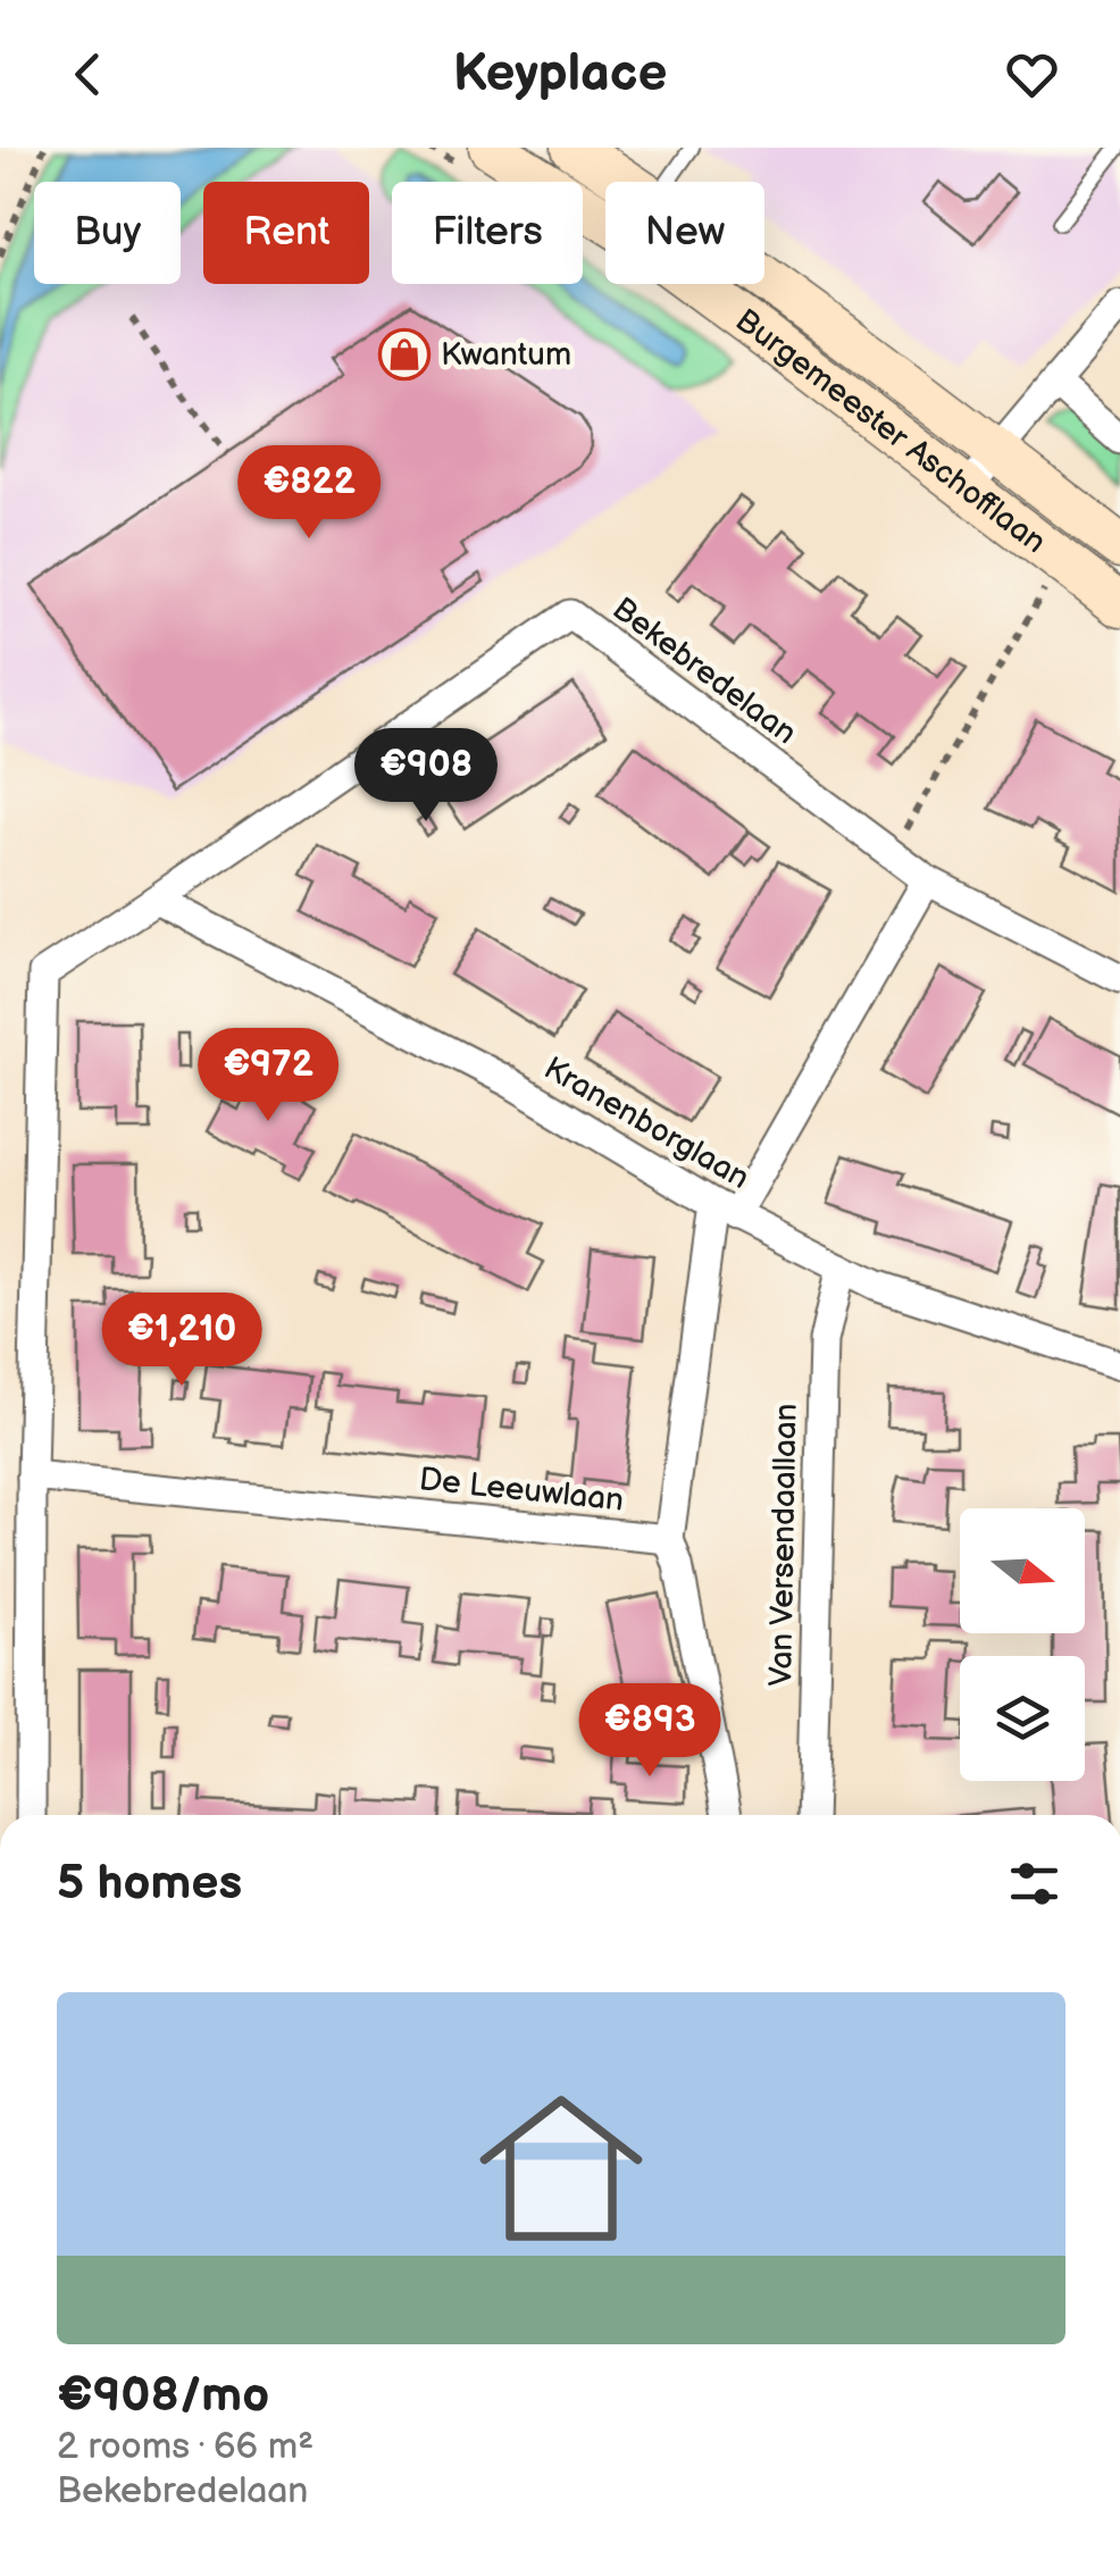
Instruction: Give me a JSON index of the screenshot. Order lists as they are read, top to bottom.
{
  "streets": {
    "street": [
      "Burgemeester Aschofflaan",
      "Bekebredelaan",
      "Kranenborglaan",
      "De Leeuwlaan",
      "Van Versendaallaan"
    ]
  },
  "crossings": [
    ["Bekebredelaan", "Kranenborglaan"],
    ["Kranenborglaan", "Van Versendaallaan"]
  ],
  "places": {
    "shop": ["Kwantum"]
  },
  "north": "right",
  "page": {
    "header": "Keyplace",
    "chip": [
      "Buy",
      "Rent",
      "Filters",
      "New"
    ],
    "price": [
      "€822",
      "€908",
      "€972",
      "€1,210",
      "€893"
    ],
    "heading": "5 homes",
    "list": [
      {
        "name": "€908/mo",
        "note": "2 rooms · 66 m² · Bekebredelaan"
      }
    ]
  }
}
